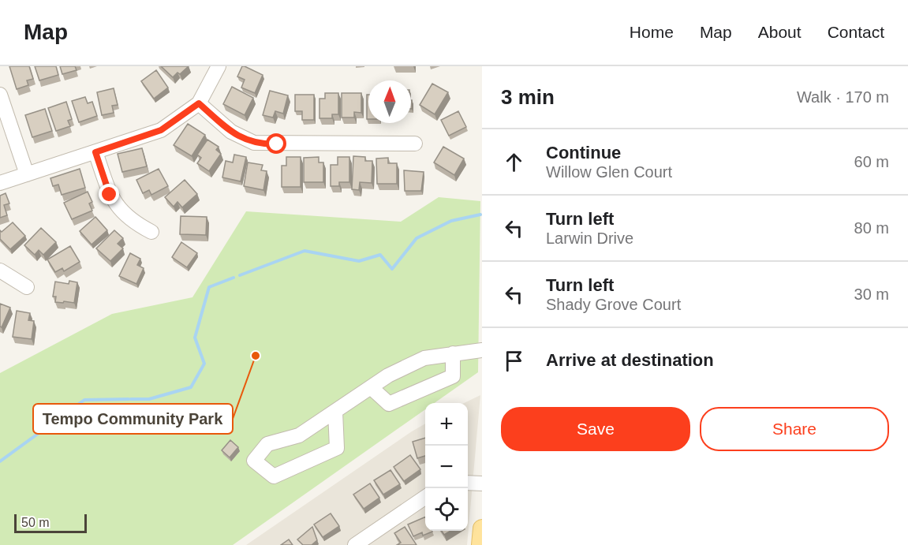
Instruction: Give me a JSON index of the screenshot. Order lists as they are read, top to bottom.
{
  "places": ["Tempo Community Park"],
  "scale_bar": "50 m",
  "north": "top",
  "page": {
    "header": "Map",
    "nav": [
      "Home",
      "Map",
      "About",
      "Contact"
    ],
    "heading": ["3 min", "Walk · 170 m"],
    "list": [
      ["Continue", "Willow Glen Court", "60 m"],
      ["Turn left", "Larwin Drive", "80 m"],
      ["Turn left", "Shady Grove Court", "30 m"],
      "Arrive at destination"
    ],
    "buttons": ["Save", "Share"],
    "map_buttons": ["+", "−"],
    "scale": "50 m"
  }
}
